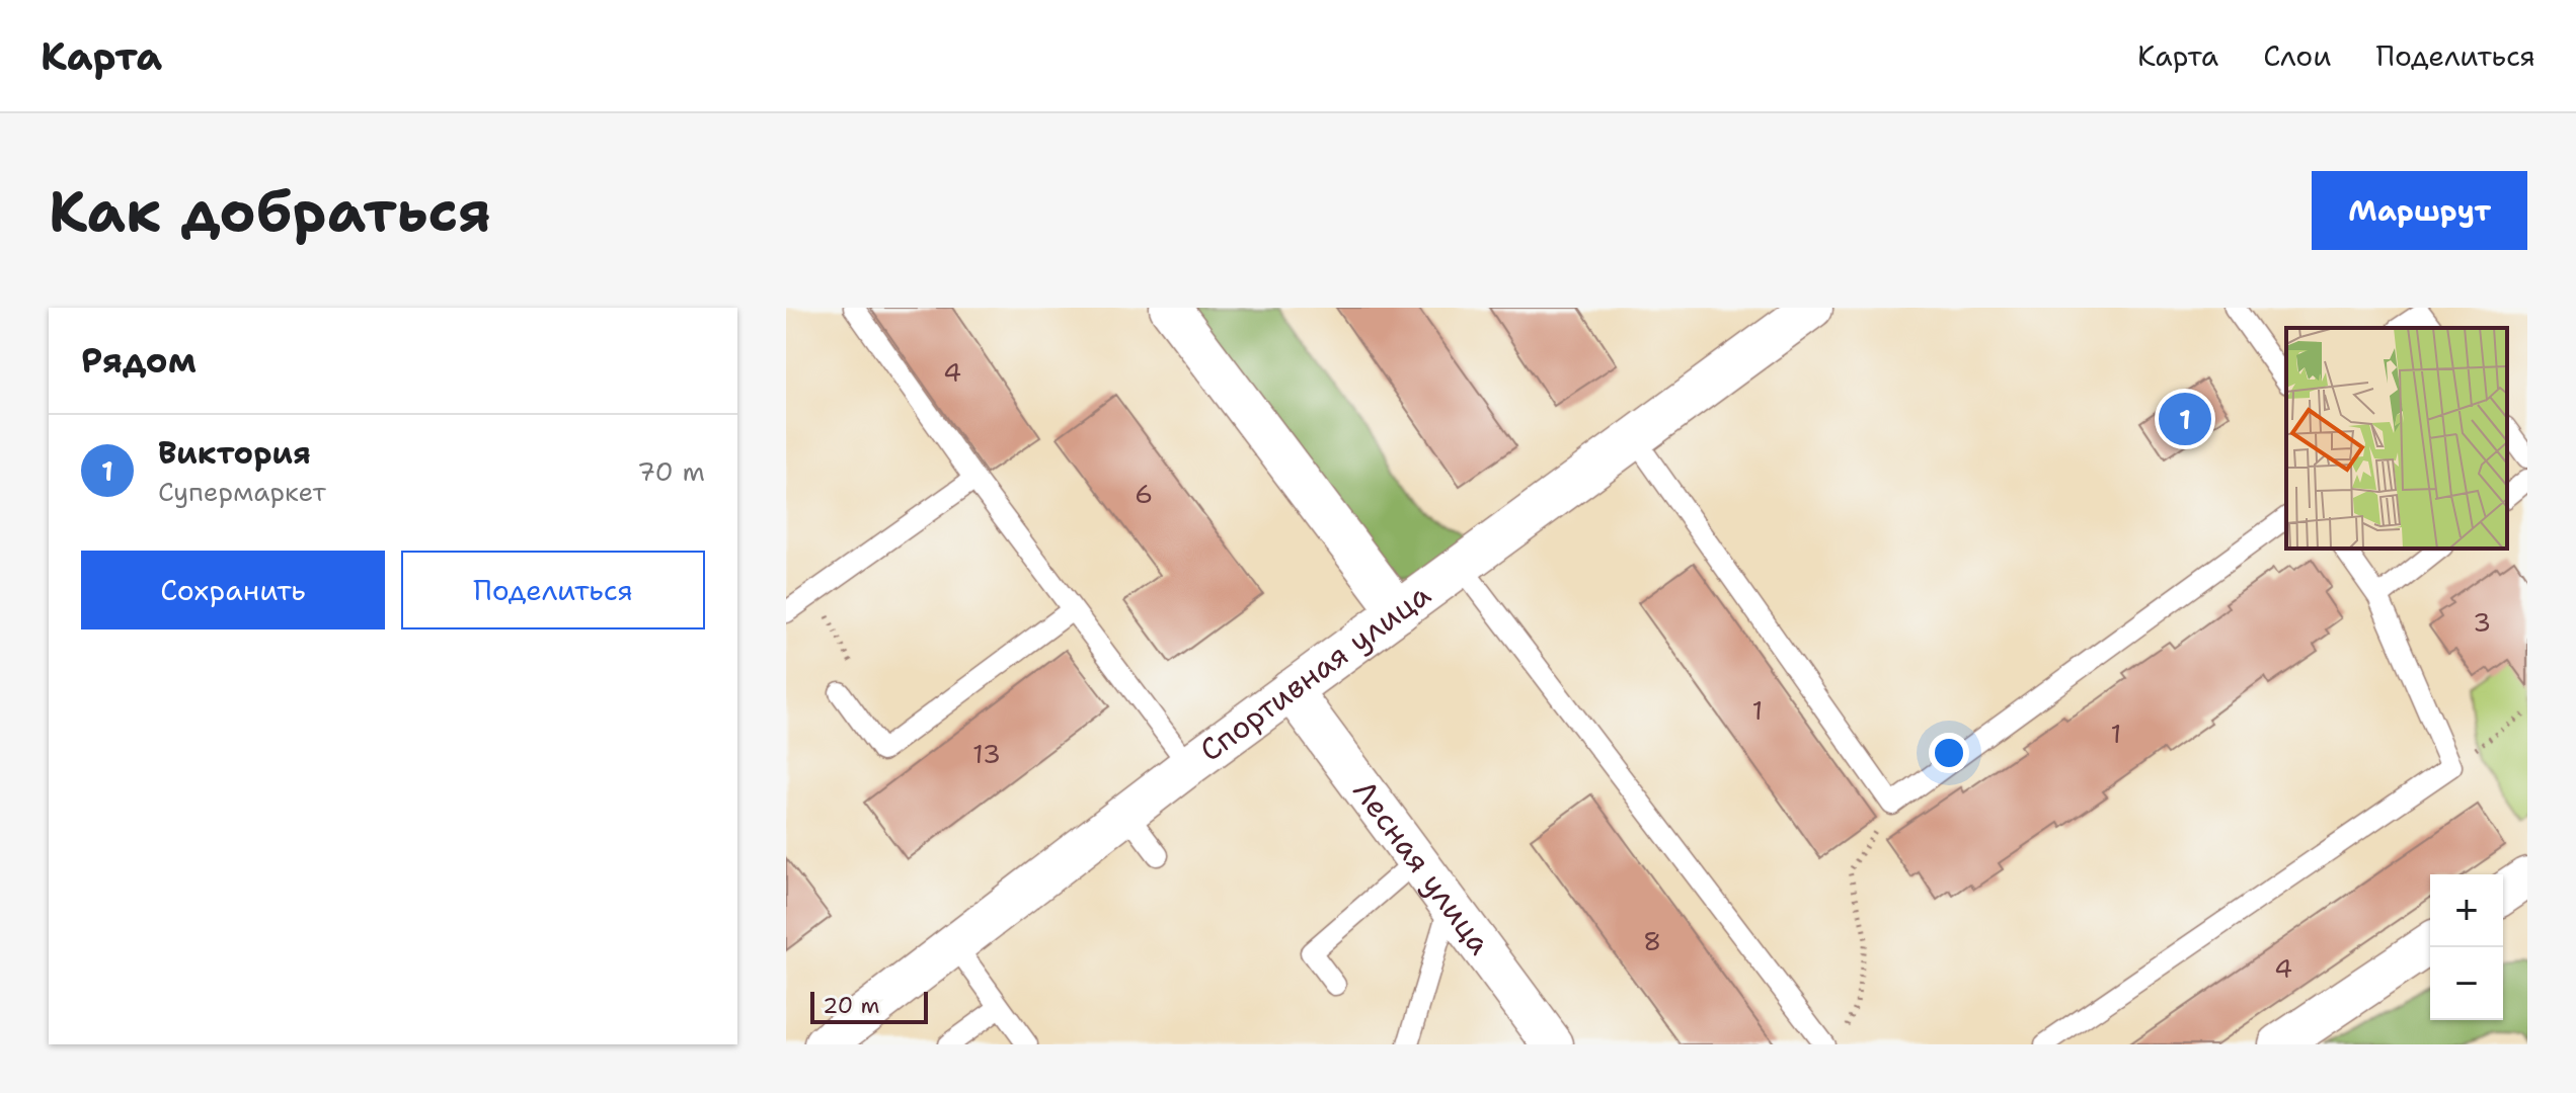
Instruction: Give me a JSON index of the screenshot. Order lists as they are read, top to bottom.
{
  "streets": {
    "street": ["Спортивная улица", "Лесная улица"]
  },
  "crossings": [
    ["Спортивная улица", "Лесная улица"]
  ],
  "house_numbers": [
    "4",
    "6",
    "3",
    "1",
    "1",
    "13",
    "8",
    "4"
  ],
  "scale_bar": "20 m",
  "page": {
    "header": "Карта",
    "nav": ["Карта", "Слои", "Поделиться"],
    "buttons": [
      "Маршрут",
      ["Сохранить", "Поделиться"]
    ],
    "title": "Как добраться",
    "heading": "Рядом",
    "pins": "1",
    "list": [
      {
        "mark": "1",
        "name": "Виктория",
        "note": "Супермаркет",
        "value": "70 m"
      }
    ],
    "map_buttons": ["+", "−"],
    "scale": "20 m"
  }
}
